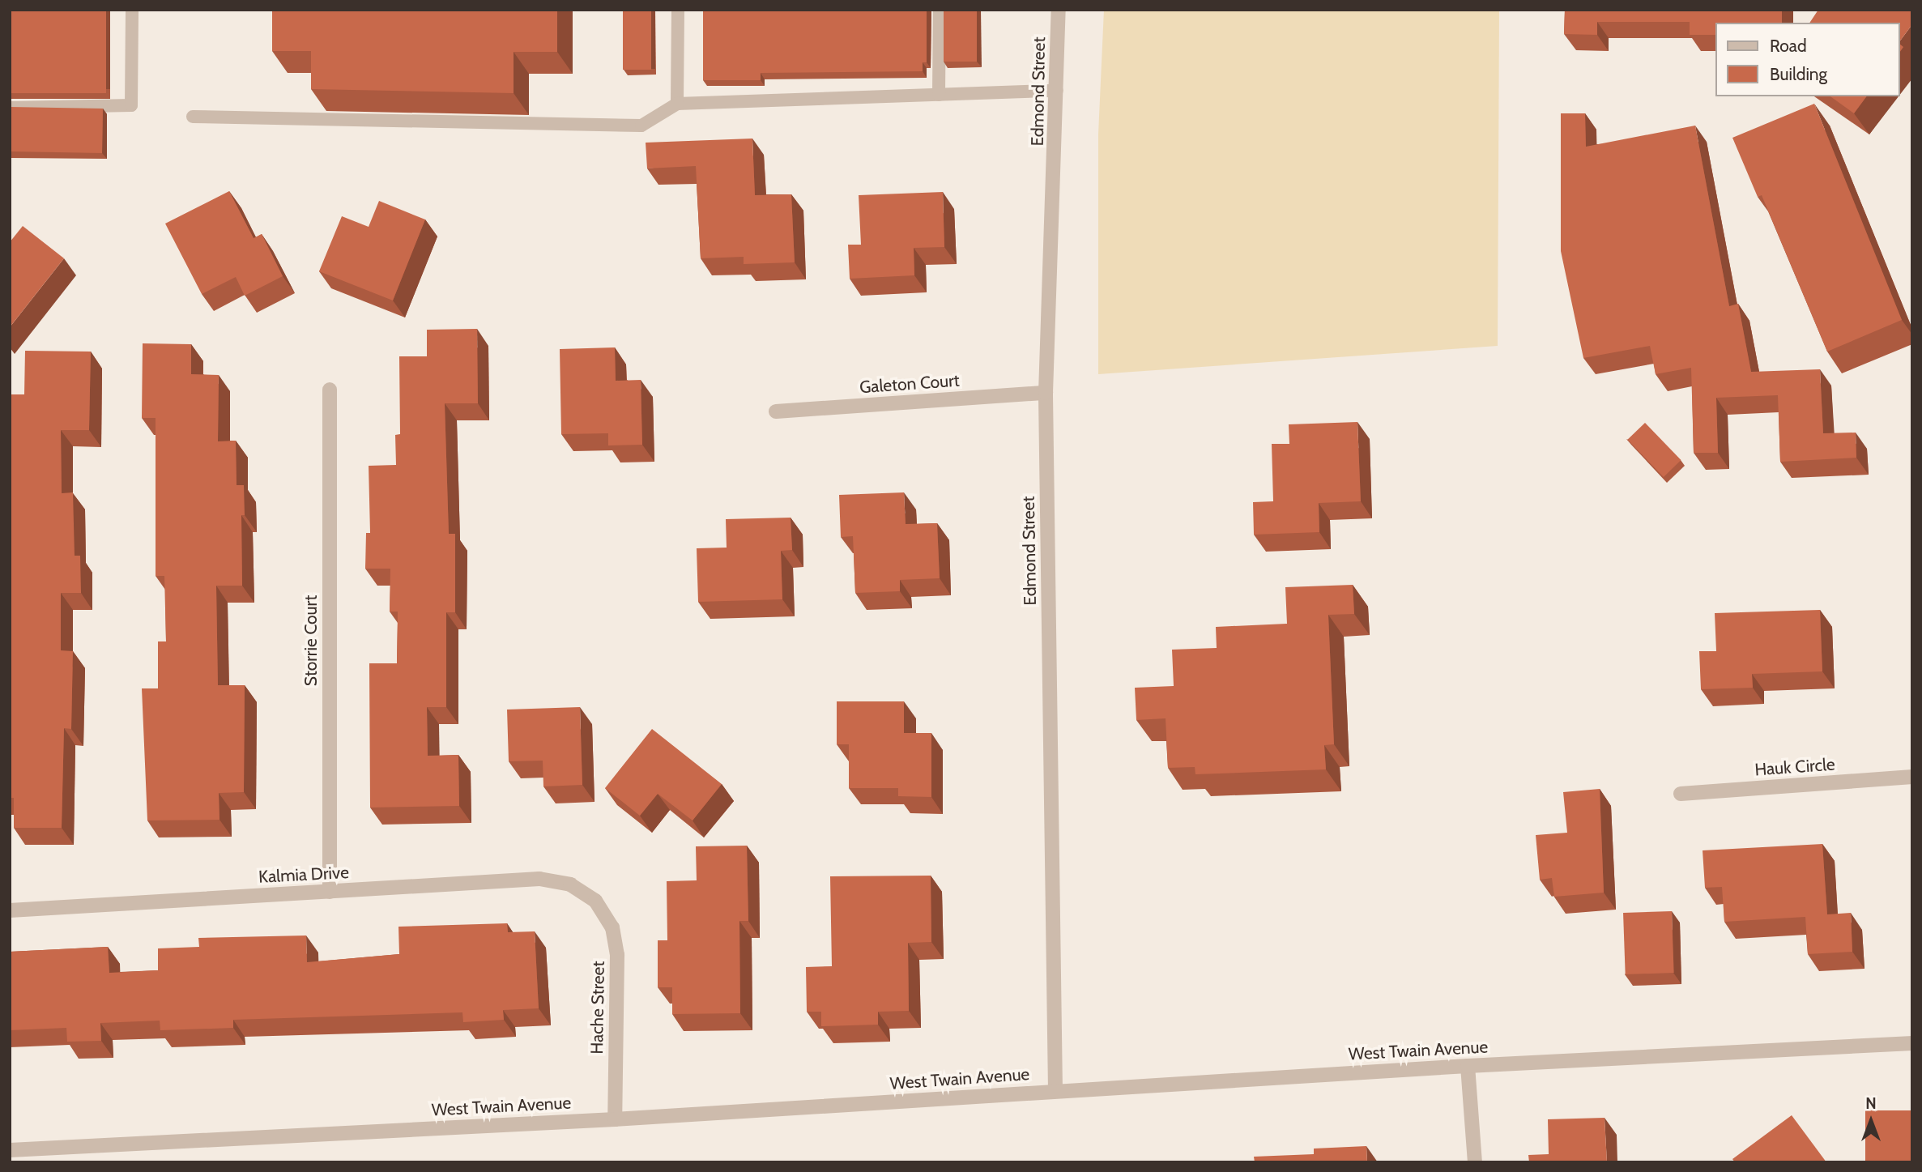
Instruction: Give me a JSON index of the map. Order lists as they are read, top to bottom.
{
  "streets": {
    "street": [
      "Edmond Street",
      "Galeton Court",
      "Storrie Court",
      "Hauk Circle",
      "Kalmia Drive",
      "Hache Street",
      "West Twain Avenue"
    ]
  },
  "crossings": [
    ["Edmond Street", "Galeton Court"],
    ["Edmond Street", "West Twain Avenue"],
    ["Storrie Court", "Kalmia Drive"],
    ["Kalmia Drive", "Hache Street"],
    ["Hache Street", "West Twain Avenue"]
  ],
  "legend": ["Road", "Building"],
  "north": "top"
}
